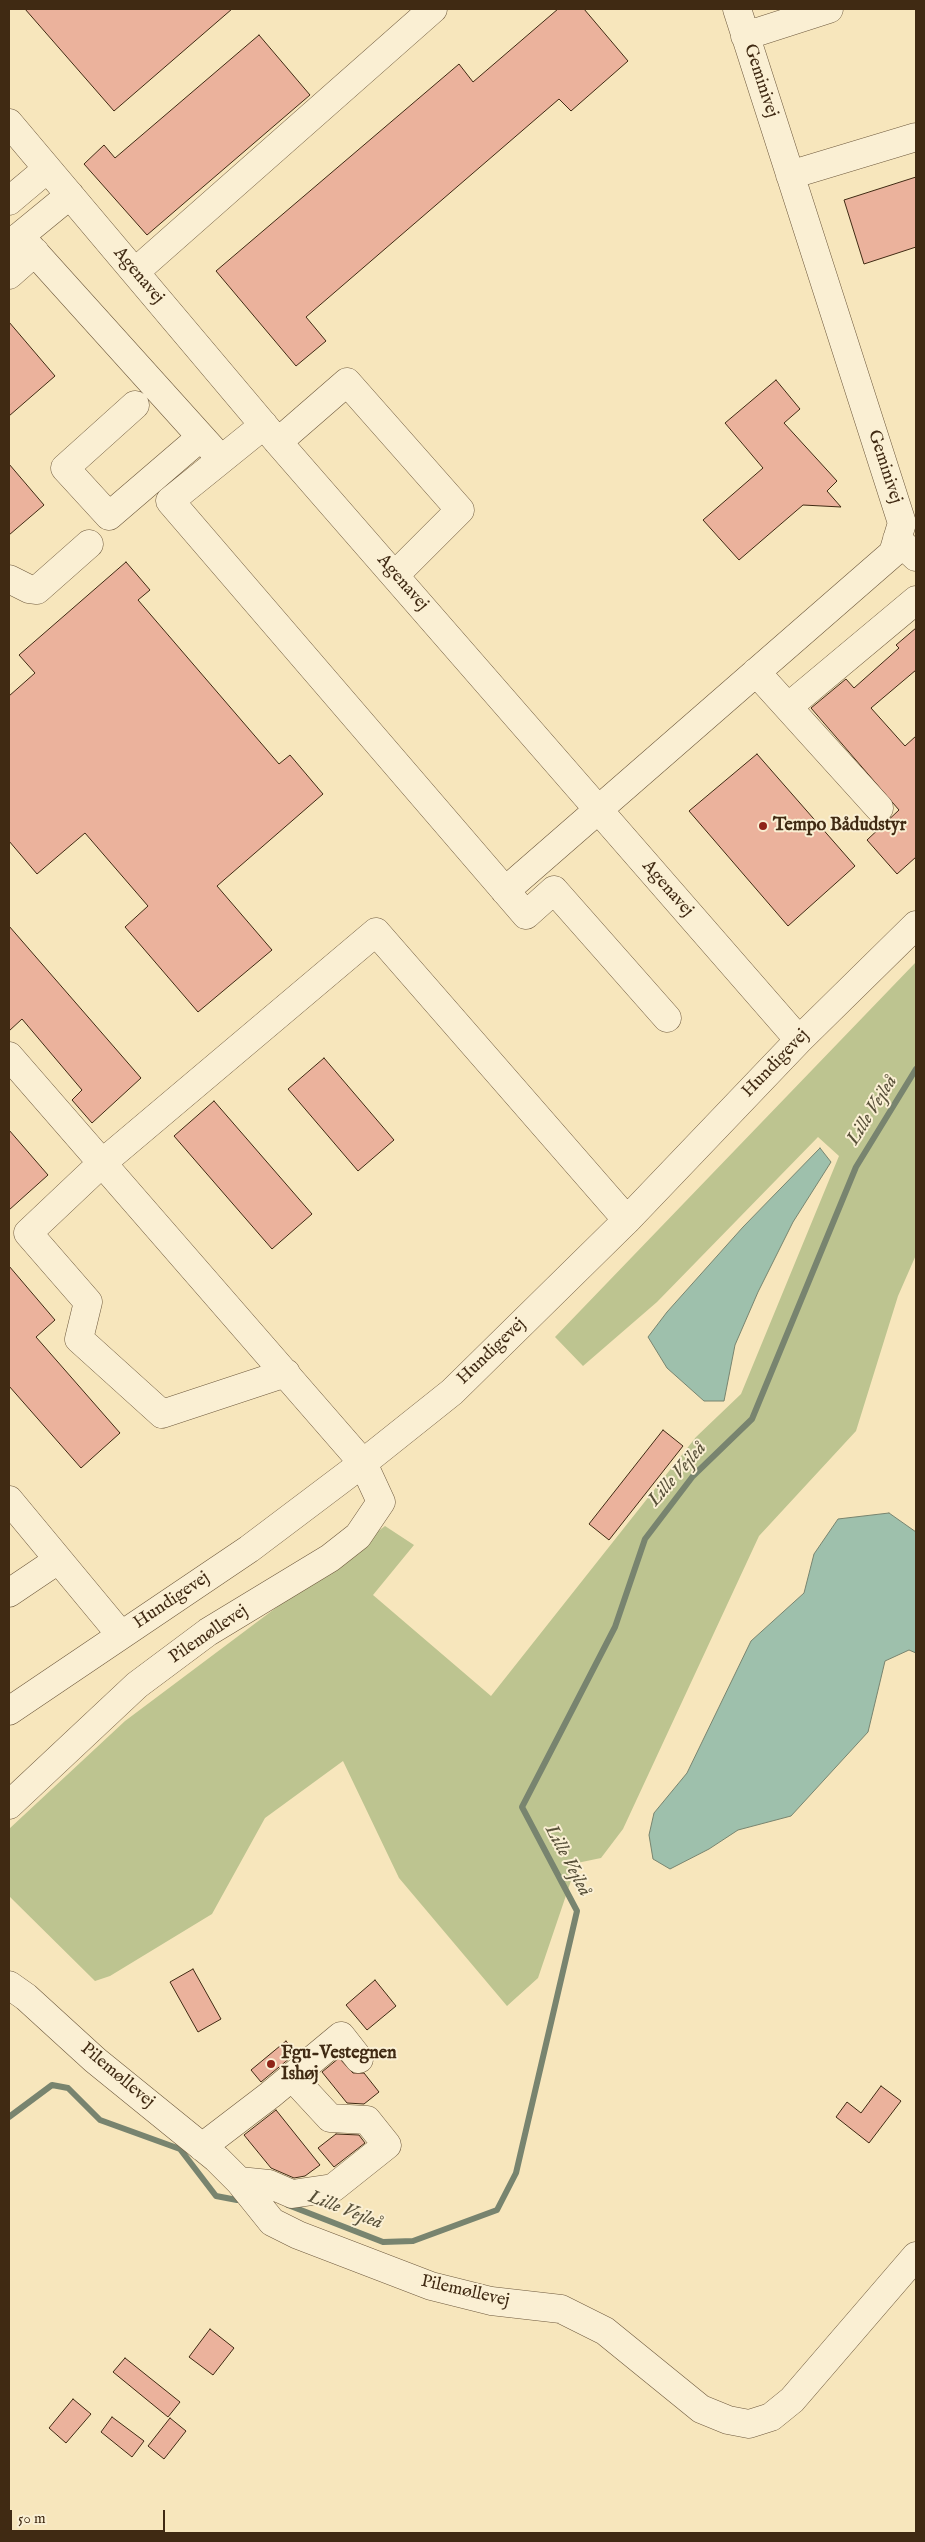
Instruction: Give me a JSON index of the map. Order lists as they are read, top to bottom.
{
  "streets": {
    "street": [
      "Geminivej",
      "Agenavej",
      "Hundigevej",
      "Pilemøllevej"
    ]
  },
  "crossings": [
    ["Geminivej", "Agenavej"],
    ["Agenavej", "Hundigevej"],
    ["Hundigevej", "Pilemøllevej"]
  ],
  "water": ["Lille Vejleå"],
  "places": ["Tempo Bådudstyr", "Fgu-Vestegnen Ishøj"],
  "scale_bar": "50 m"
}
